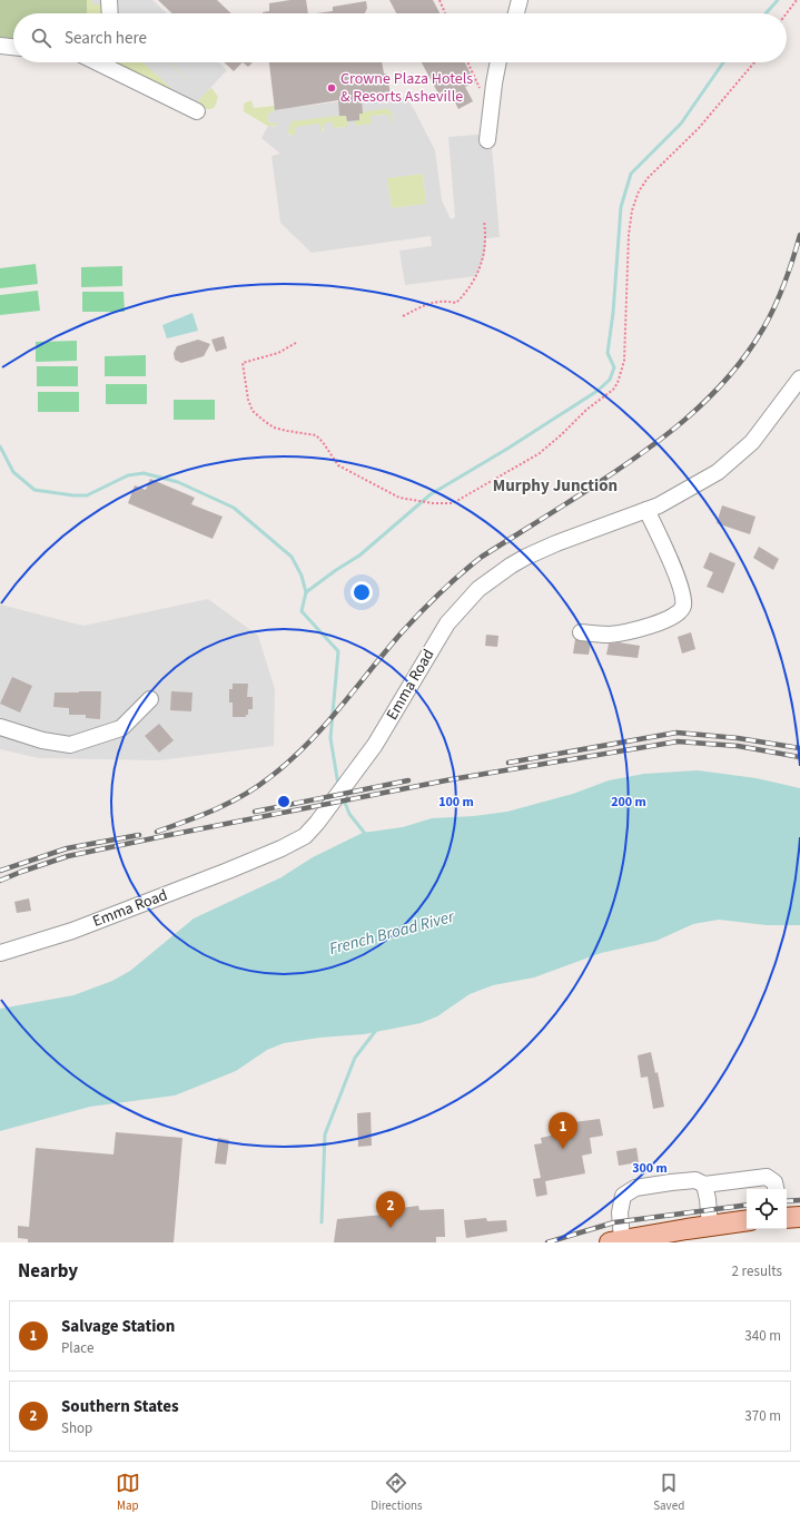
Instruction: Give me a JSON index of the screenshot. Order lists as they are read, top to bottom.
{
  "streets": {
    "street": ["Emma Road"]
  },
  "districts": ["Murphy Junction"],
  "water": ["French Broad River"],
  "places": ["Crowne Plaza Hotels & Resorts Asheville"],
  "page": {
    "search": "Search here",
    "pins": ["1", "2"],
    "heading": ["Nearby", "2 results"],
    "list": [
      {
        "mark": "1",
        "name": "Salvage Station",
        "note": "Place",
        "value": "340 m"
      },
      {
        "mark": "2",
        "name": "Southern States",
        "note": "Shop",
        "value": "370 m"
      }
    ],
    "nav": ["Map", "Directions", "Saved"]
  },
  "rings": ["100 m", "200 m", "300 m"]
}
